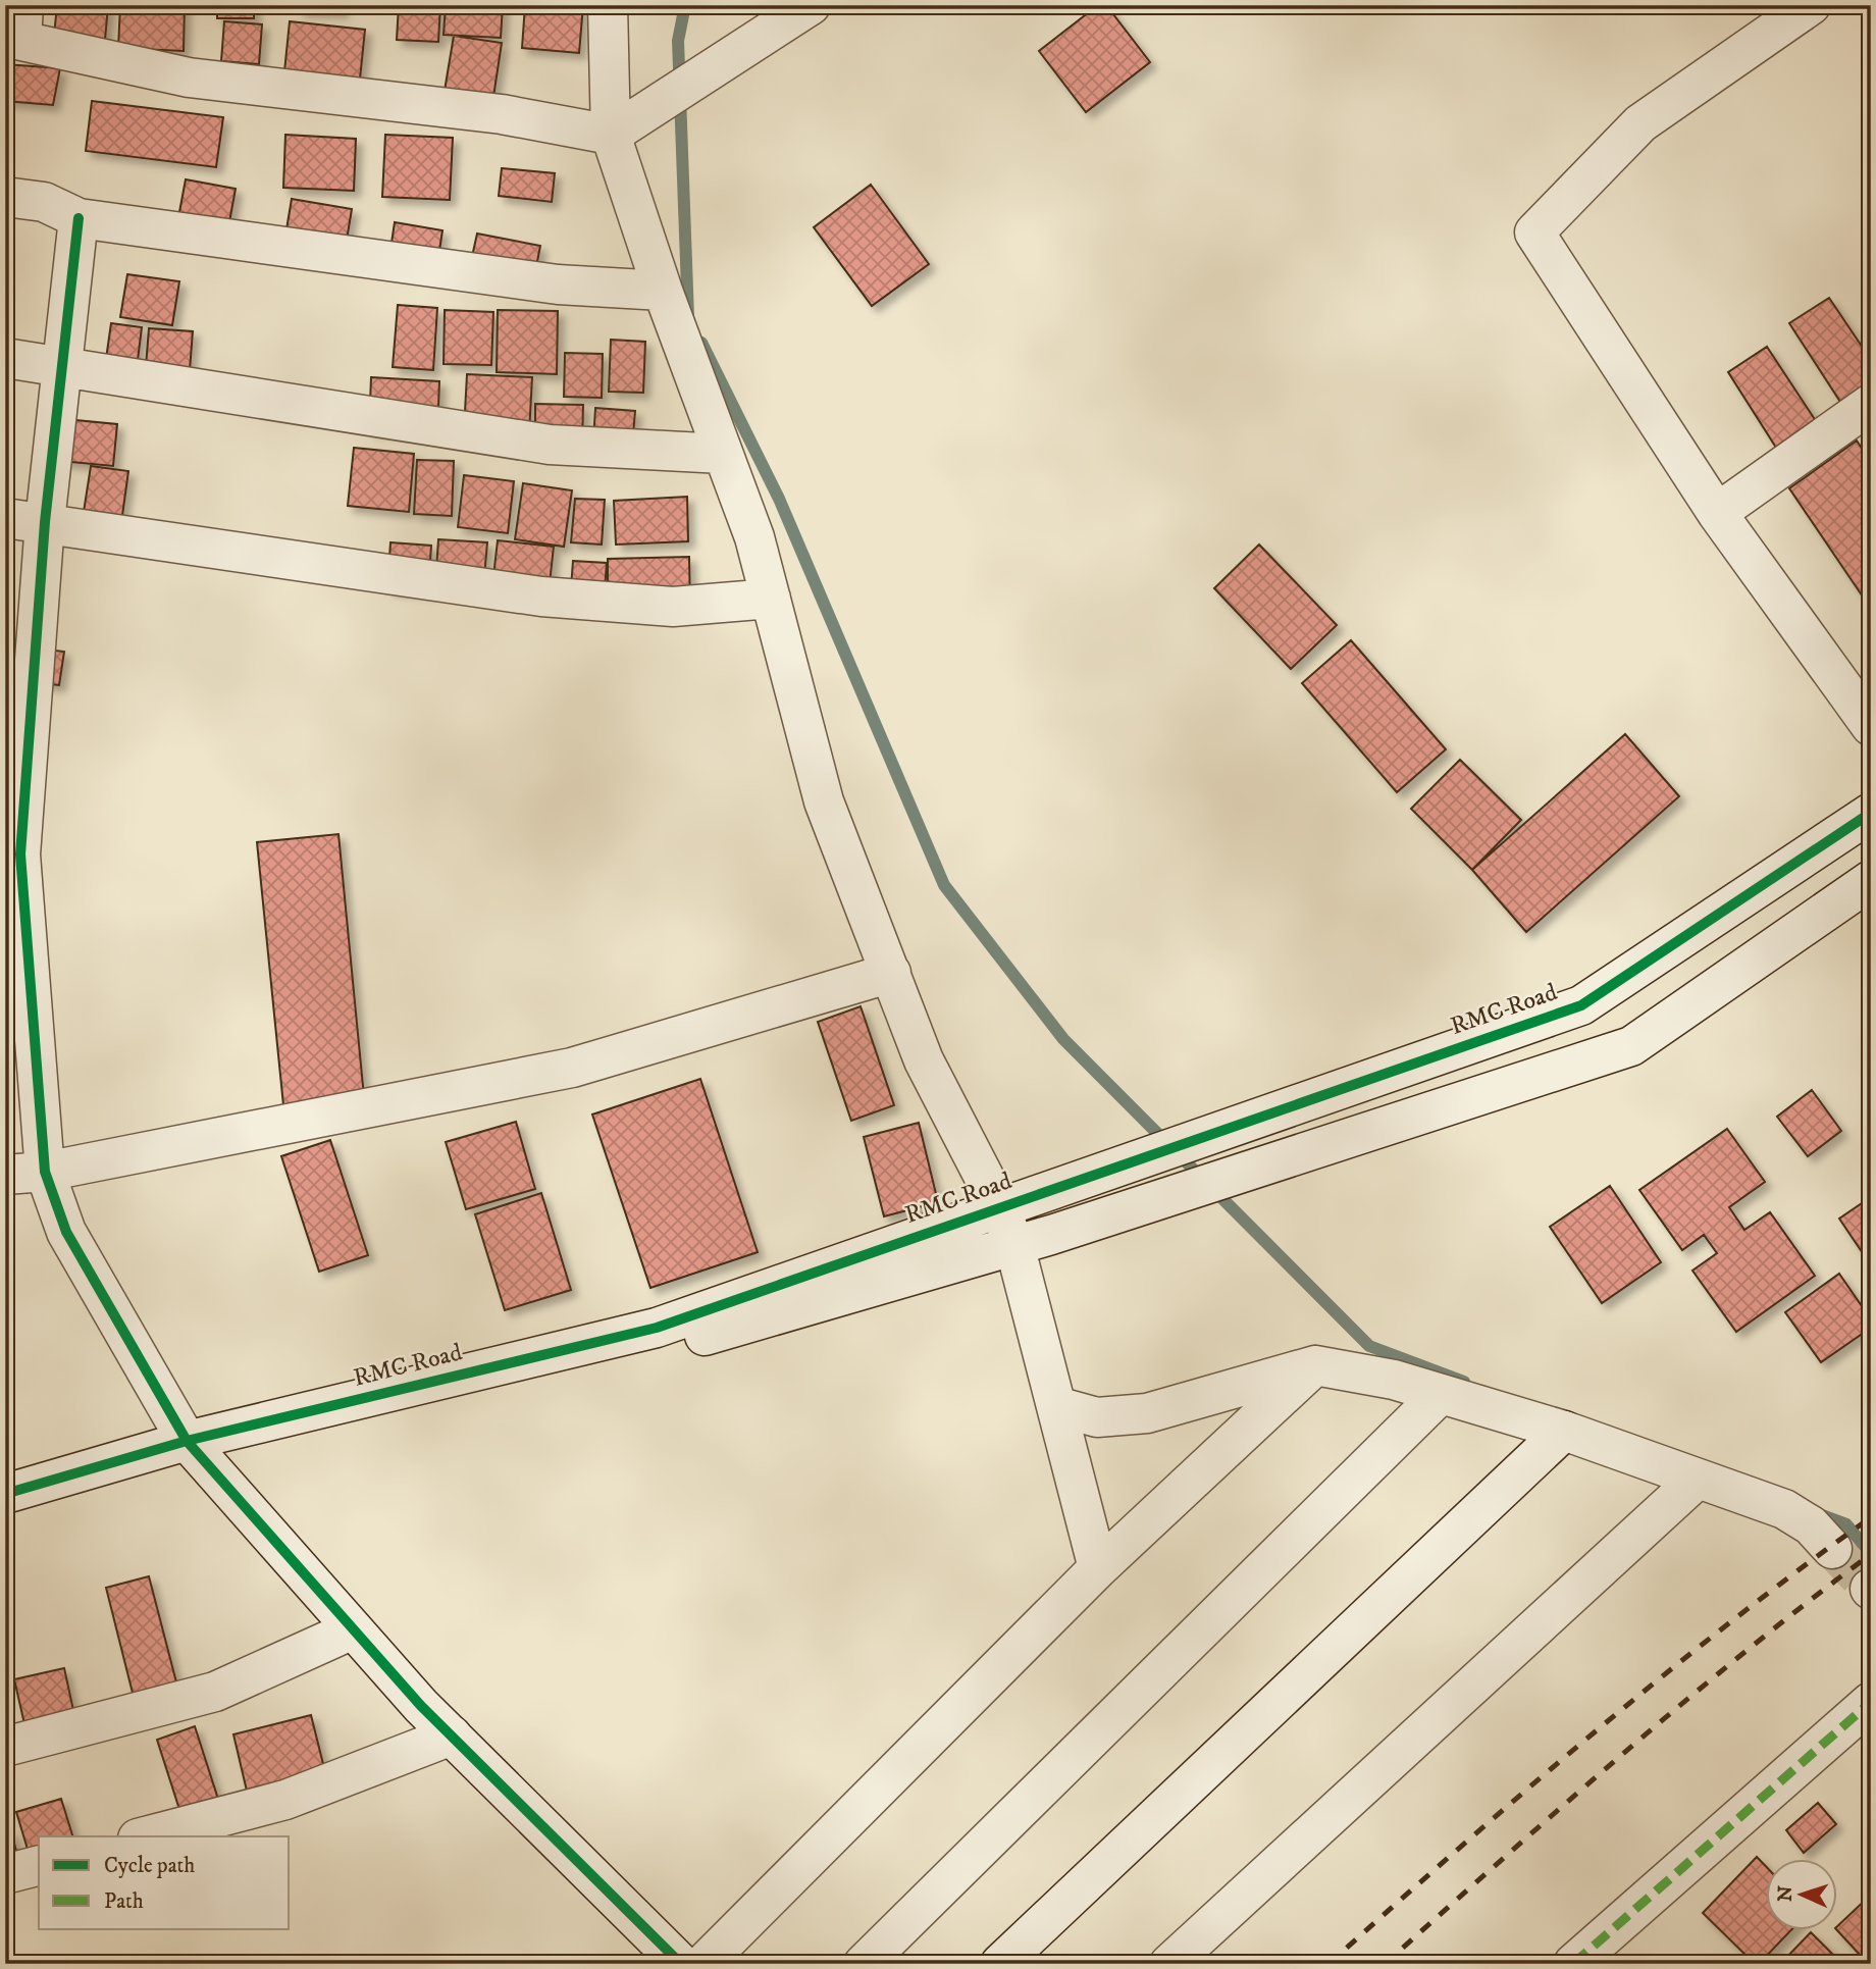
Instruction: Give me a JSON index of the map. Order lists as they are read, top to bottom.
{
  "streets": {
    "street": ["RMC Road"]
  },
  "legend": ["Cycle path", "Path"],
  "north": "left"
}
